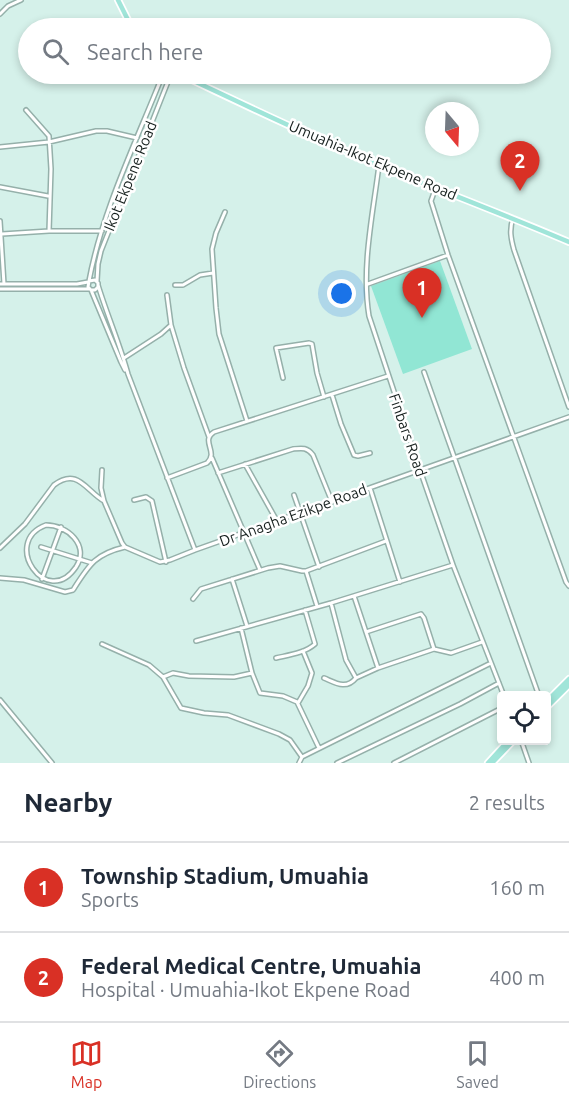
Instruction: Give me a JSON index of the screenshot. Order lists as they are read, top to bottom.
{
  "streets": {
    "main road": ["Umuahia-Ikot Ekpene Road"],
    "street": ["Ikot Ekpene Road", "Finbars Road", "Dr Anagha Ezikpe Road"]
  },
  "crossings": [
    ["Umuahia-Ikot Ekpene Road", "Finbars Road"],
    ["Finbars Road", "Dr Anagha Ezikpe Road"]
  ],
  "north": "bottom",
  "page": {
    "search": "Search here",
    "pins": ["2", "1"],
    "heading": ["Nearby", "2 results"],
    "list": [
      {
        "mark": "1",
        "name": "Township Stadium, Umuahia",
        "note": "Sports",
        "value": "160 m"
      },
      {
        "mark": "2",
        "name": "Federal Medical Centre, Umuahia",
        "note": "Hospital · Umuahia-Ikot Ekpene Road",
        "value": "400 m"
      }
    ],
    "nav": ["Map", "Directions", "Saved"]
  }
}
